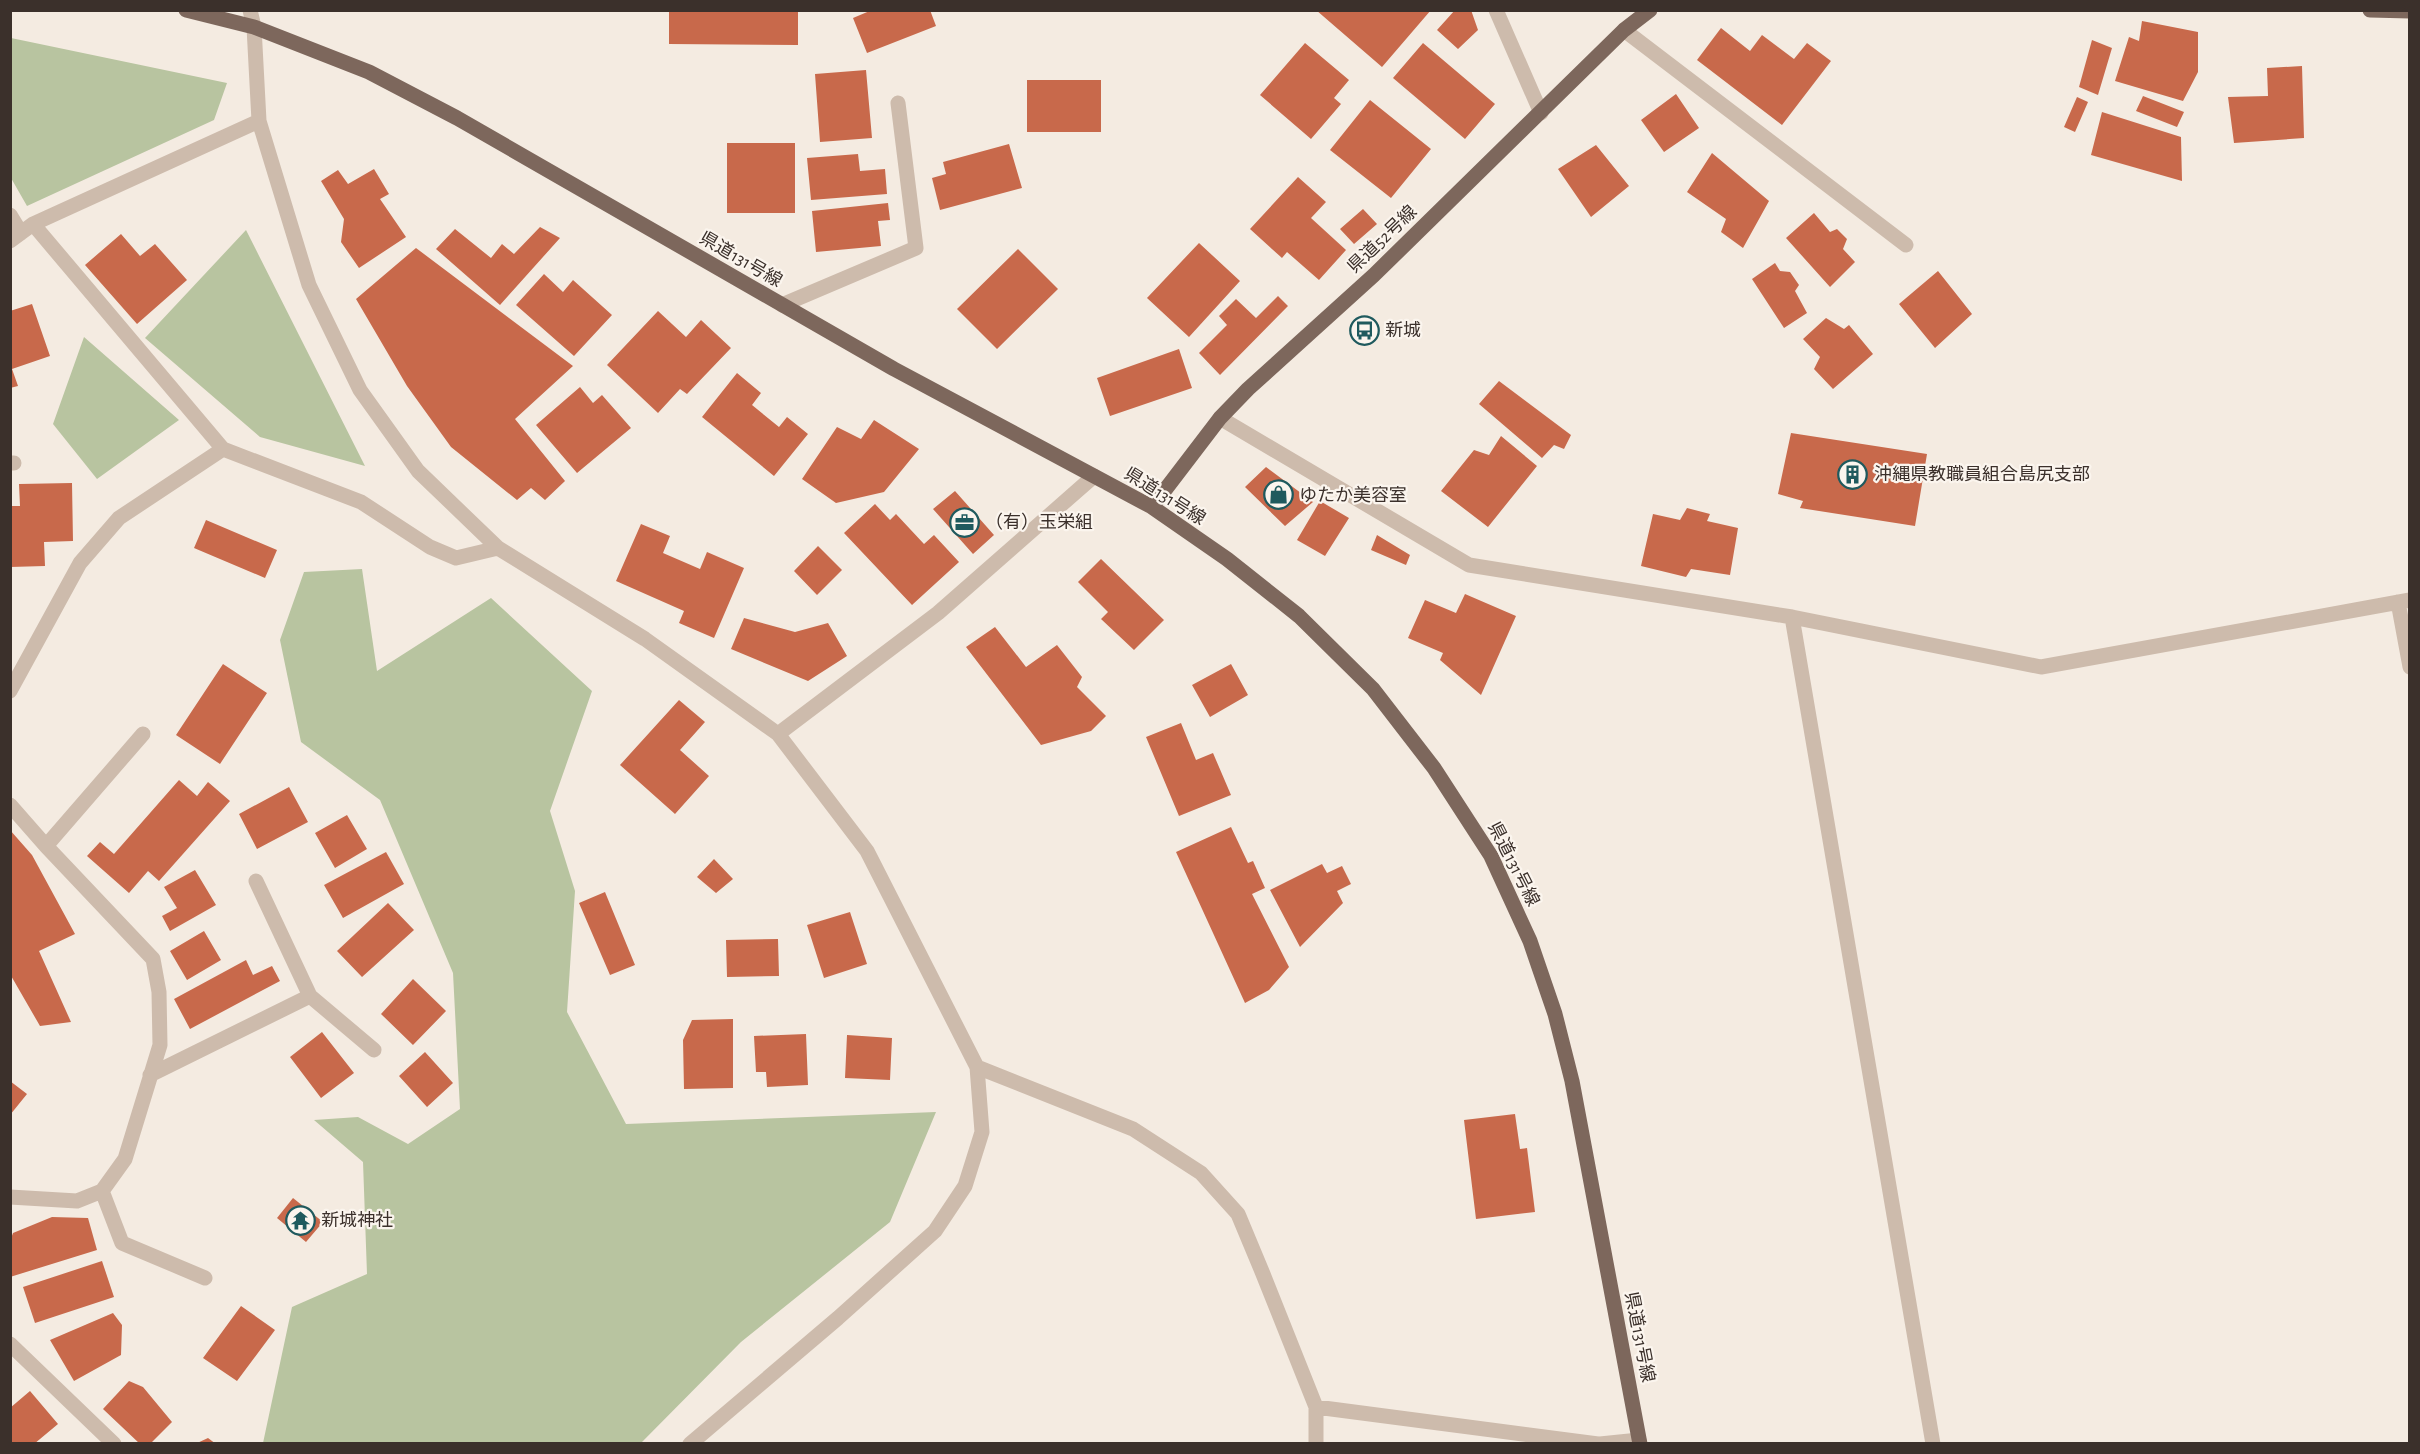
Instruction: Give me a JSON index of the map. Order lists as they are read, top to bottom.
{
  "streets": {
    "main road": ["県道52号線", "県道131号線"]
  },
  "crossings": [
    ["県道52号線", "県道131号線"]
  ],
  "places": {
    "bus stop": ["新城"],
    "building": ["沖縄県教職員組合島尻支部"],
    "shop": ["ゆたか美容室"],
    "office": ["（有）玉栄組"],
    "temple": ["新城神社"]
  }
}
